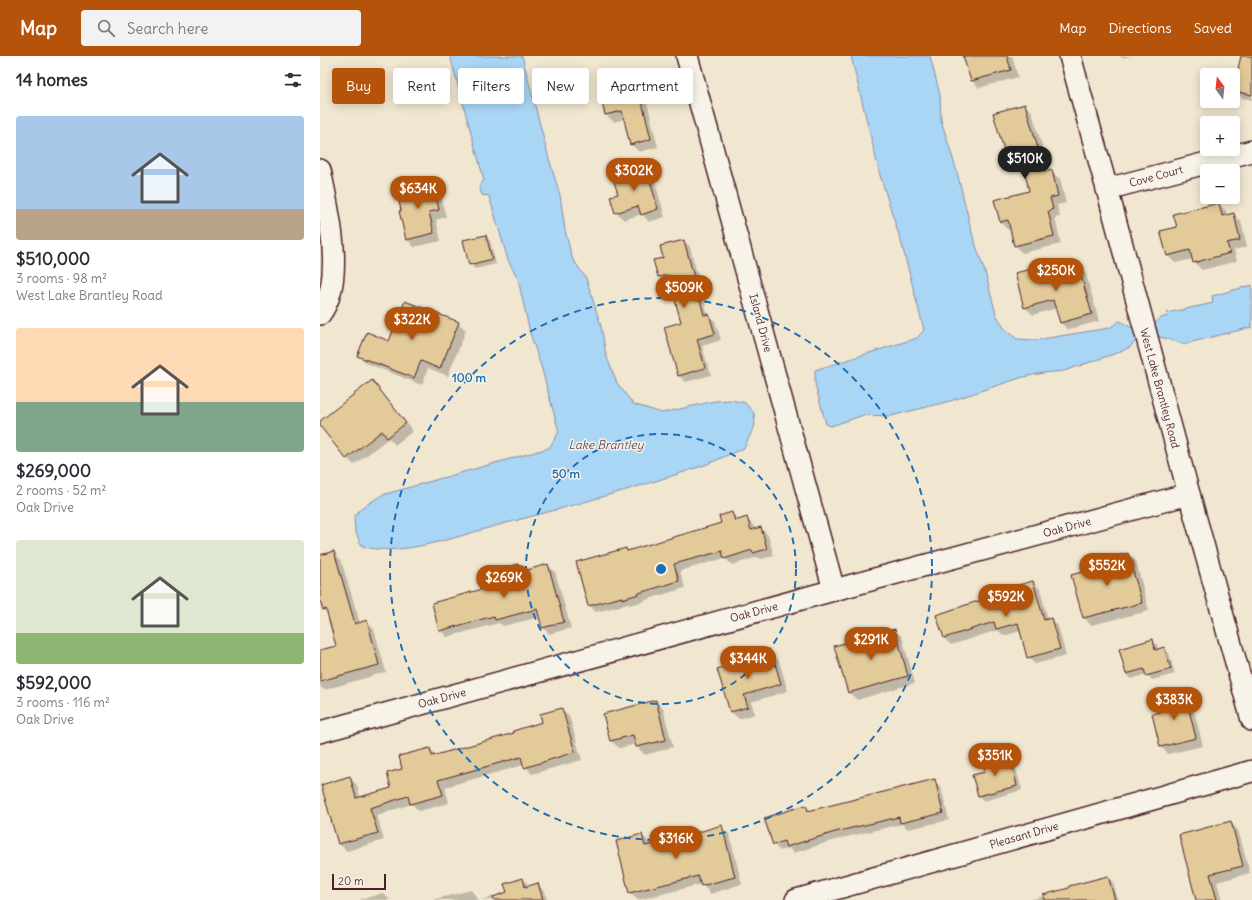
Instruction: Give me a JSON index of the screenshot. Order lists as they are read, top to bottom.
{
  "streets": {
    "street": [
      "Cove Court",
      "Island Drive",
      "West Lake Brantley Road",
      "Oak Drive",
      "Pleasant Drive"
    ]
  },
  "crossings": [
    ["Cove Court", "West Lake Brantley Road"],
    ["Island Drive", "Oak Drive"],
    ["West Lake Brantley Road", "Oak Drive"]
  ],
  "water": ["Lake Brantley"],
  "scale_bar": "20 m",
  "north": "top",
  "page": {
    "header": "Map",
    "search": "Search here",
    "nav": ["Map", "Directions", "Saved"],
    "heading": "14 homes",
    "map_buttons": ["+", "−"],
    "chip": [
      "Buy",
      "Rent",
      "Filters",
      "New",
      "Apartment"
    ],
    "list": [
      {
        "name": "$510,000",
        "note": "3 rooms · 98 m² · West Lake Brantley Road"
      },
      {
        "name": "$269,000",
        "note": "2 rooms · 52 m² · Oak Drive"
      },
      {
        "name": "$592,000",
        "note": "3 rooms · 116 m² · Oak Drive"
      }
    ],
    "price": [
      "$510K",
      "$302K",
      "$634K",
      "$250K",
      "$509K",
      "$322K",
      "$552K",
      "$269K",
      "$592K",
      "$291K",
      "$344K",
      "$383K",
      "$351K",
      "$316K"
    ],
    "scale": "20 m"
  },
  "rings": ["100 m", "50 m"]
}
